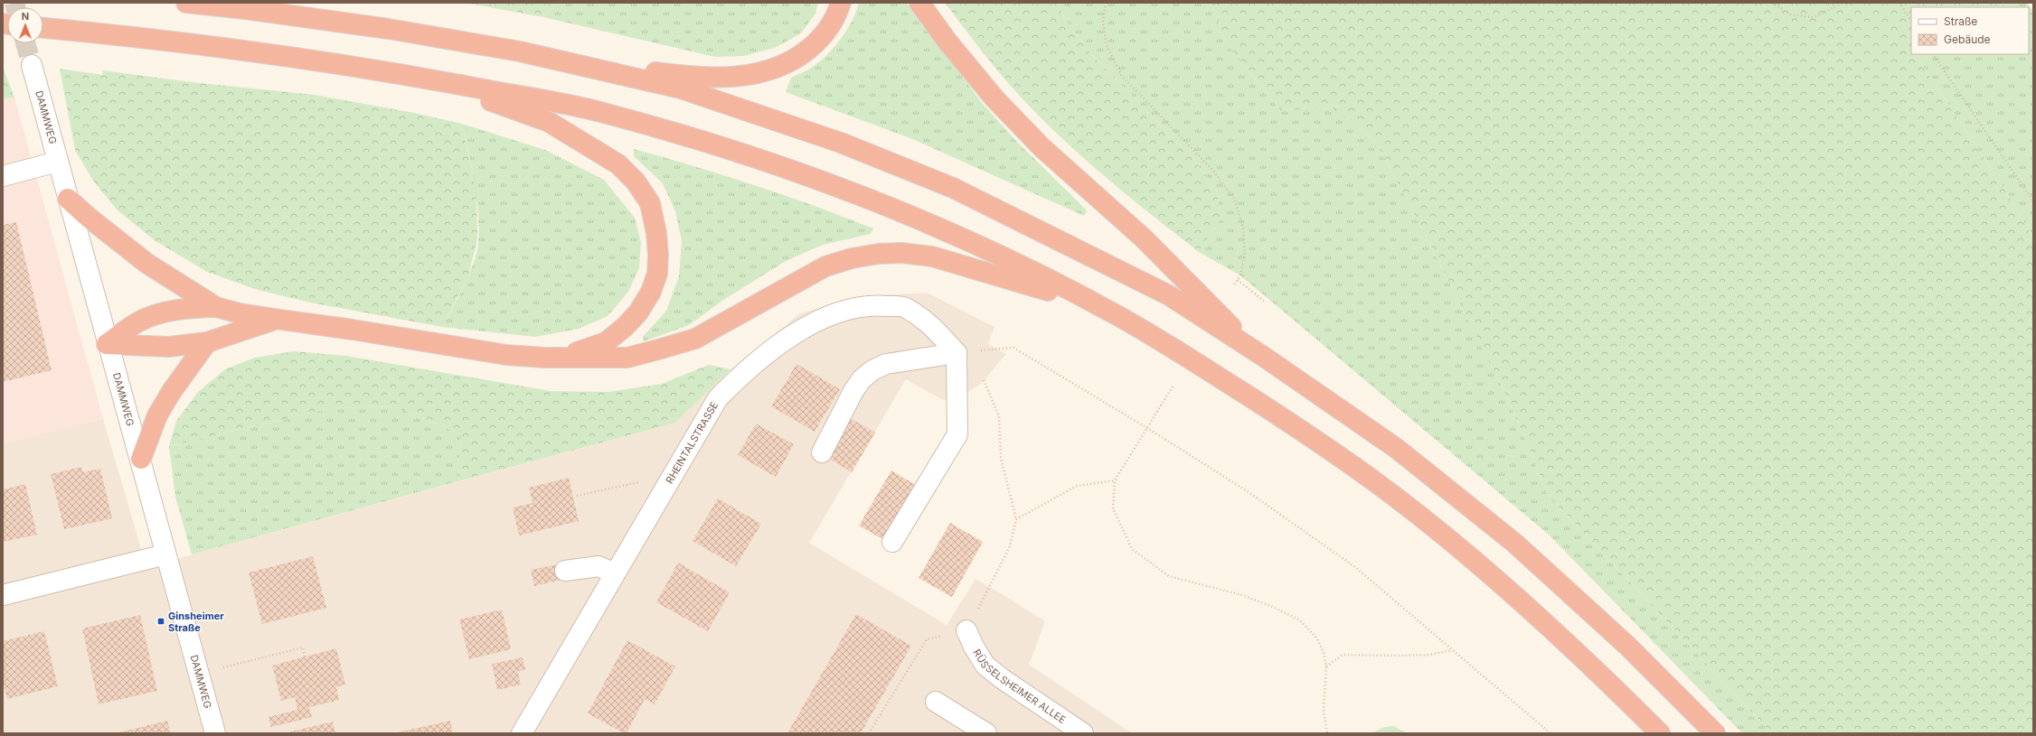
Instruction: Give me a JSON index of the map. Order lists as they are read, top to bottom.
{
  "streets": {
    "street": ["DAMMWEG", "RHEINTALSTRASSE", "RÜSSELSHEIMER ALLEE"]
  },
  "places": {
    "transit": ["Ginsheimer Straße"]
  },
  "legend": ["Straße", "Gebäude"],
  "north": "top"
}
